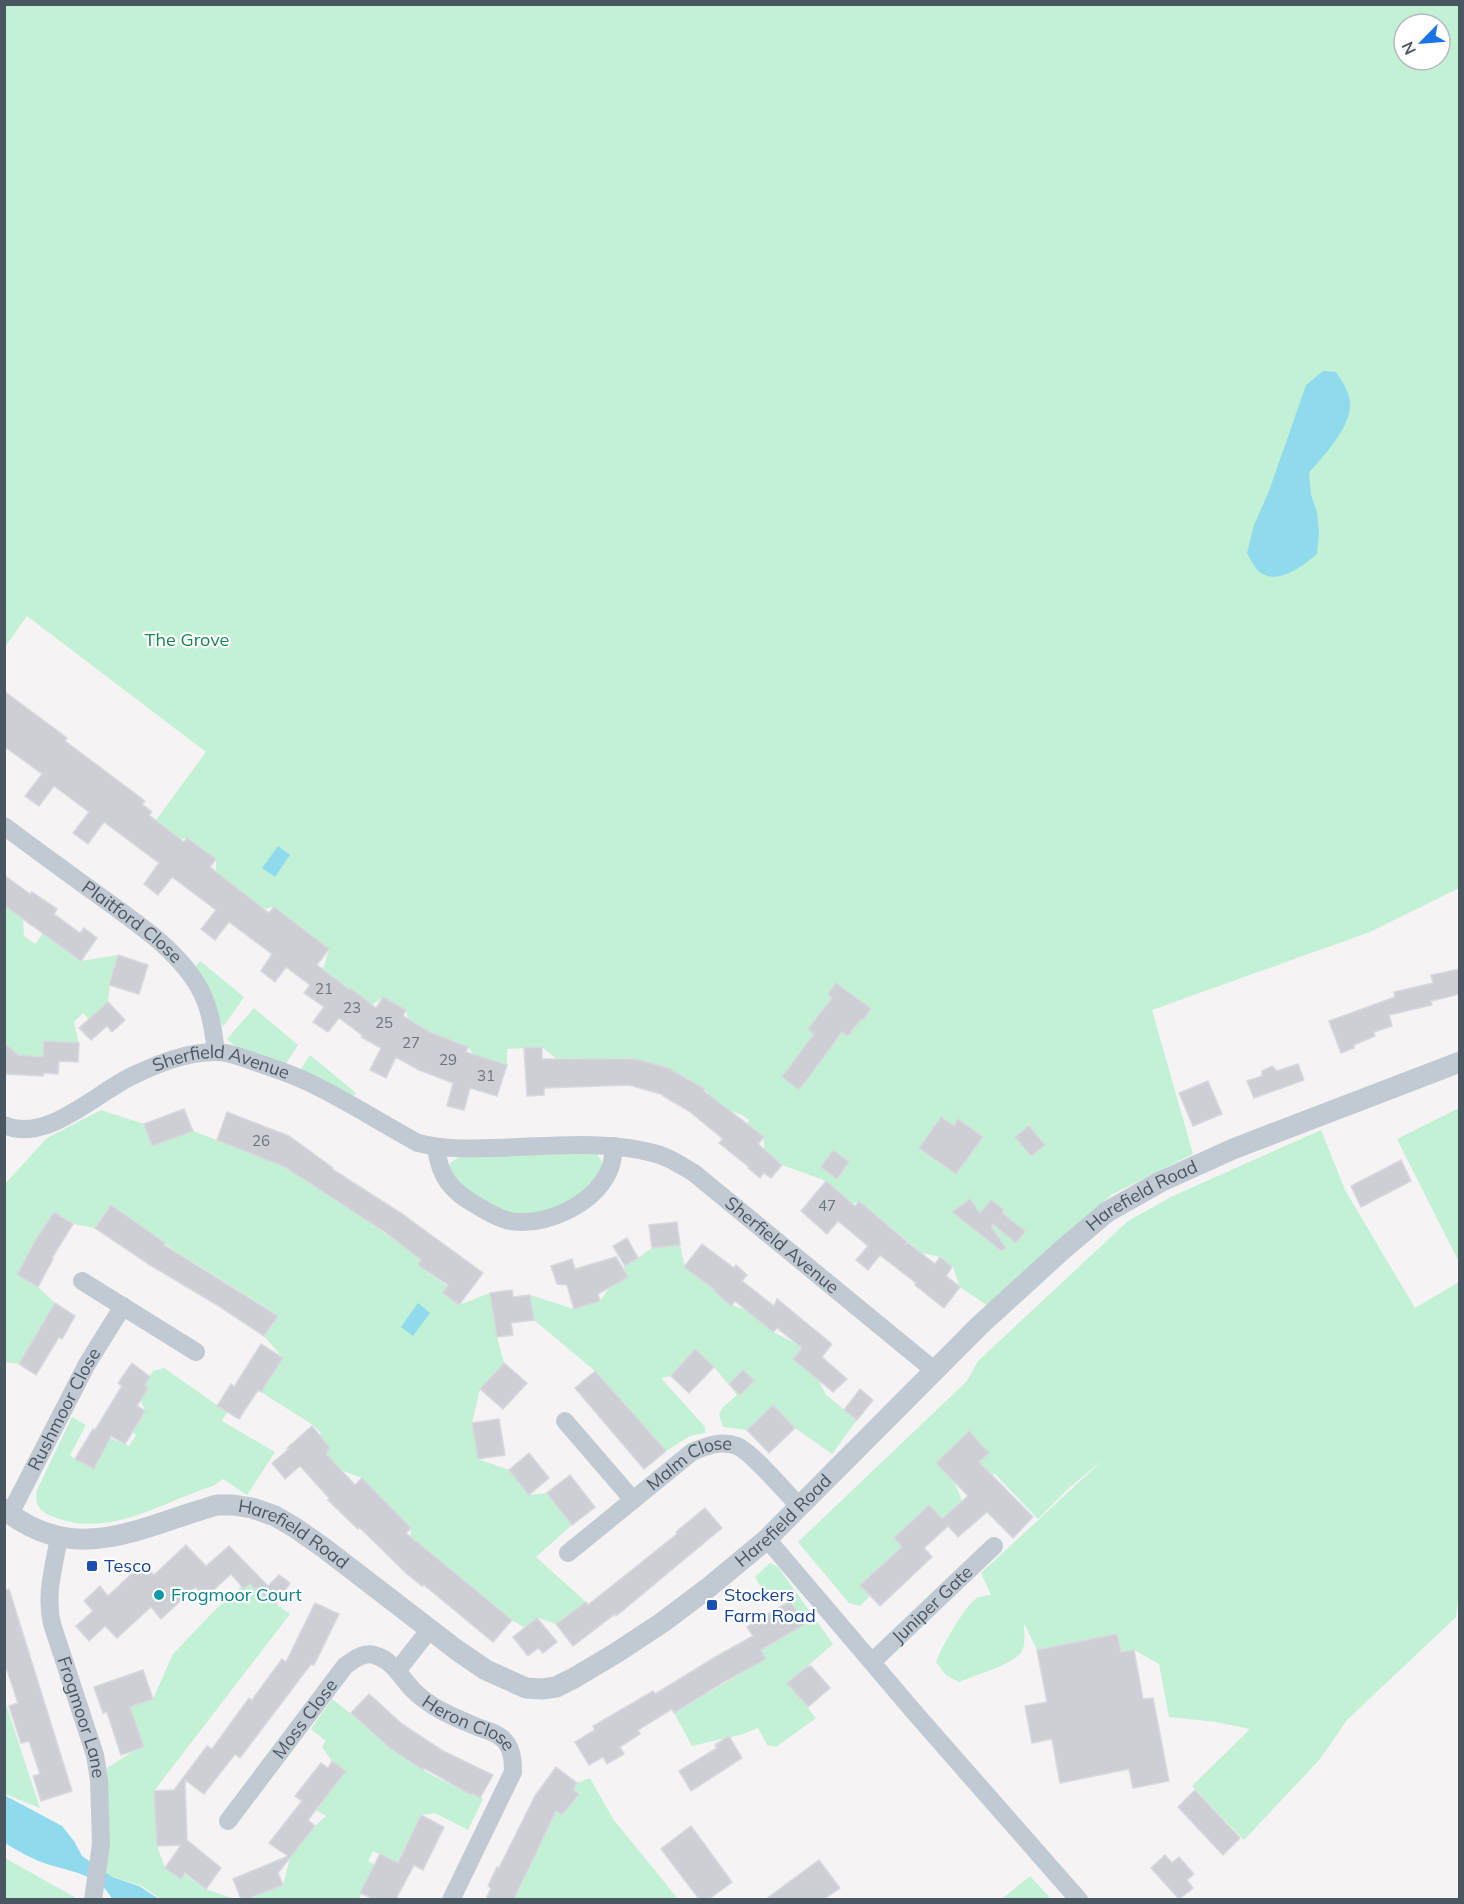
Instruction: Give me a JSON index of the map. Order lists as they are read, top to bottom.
{
  "streets": {
    "street": [
      "Plaitford Close",
      "Sherfield Avenue",
      "Harefield Road",
      "Rushmoor Close",
      "Malm Close",
      "Juniper Gate",
      "Frogmoor Lane",
      "Moss Close",
      "Heron Close"
    ]
  },
  "crossings": [
    ["Plaitford Close", "Sherfield Avenue"],
    ["Sherfield Avenue", "Harefield Road"],
    ["Harefield Road", "Rushmoor Close"],
    ["Harefield Road", "Malm Close"],
    ["Harefield Road", "Frogmoor Lane"],
    ["Moss Close", "Heron Close"]
  ],
  "parks": ["The Grove"],
  "places": {
    "transit": ["Tesco", "Stockers Farm Road"],
    "other": ["Frogmoor Court"]
  },
  "house_numbers": [
    "21",
    "23",
    "25",
    "27",
    "29",
    "31",
    "26",
    "47"
  ],
  "north": "bottom left"
}
